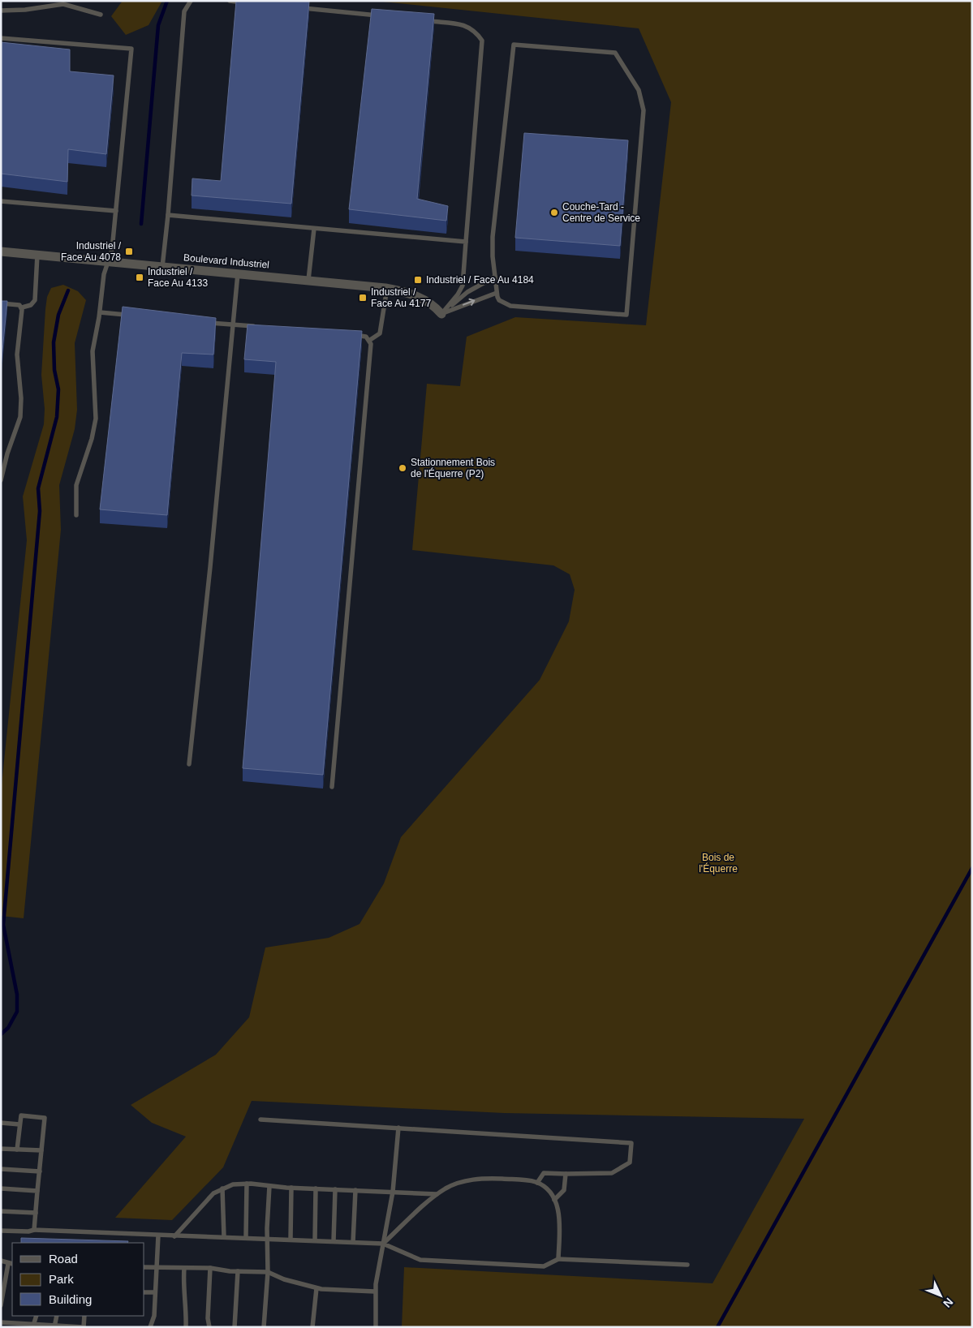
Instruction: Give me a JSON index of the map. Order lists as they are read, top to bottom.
{
  "streets": {
    "street": ["Boulevard Industriel"]
  },
  "parks": ["Bois de l'Équerre"],
  "places": {
    "other": ["Couche-Tard - Centre de Service", "Stationnement Bois de l'Équerre (P2)"],
    "transit": [
      "Industriel / Face Au 4078",
      "Industriel / Face Au 4133",
      "Industriel / Face Au 4184",
      "Industriel / Face Au 4177"
    ]
  },
  "legend": ["Road", "Park", "Building"],
  "north": "bottom right"
}
